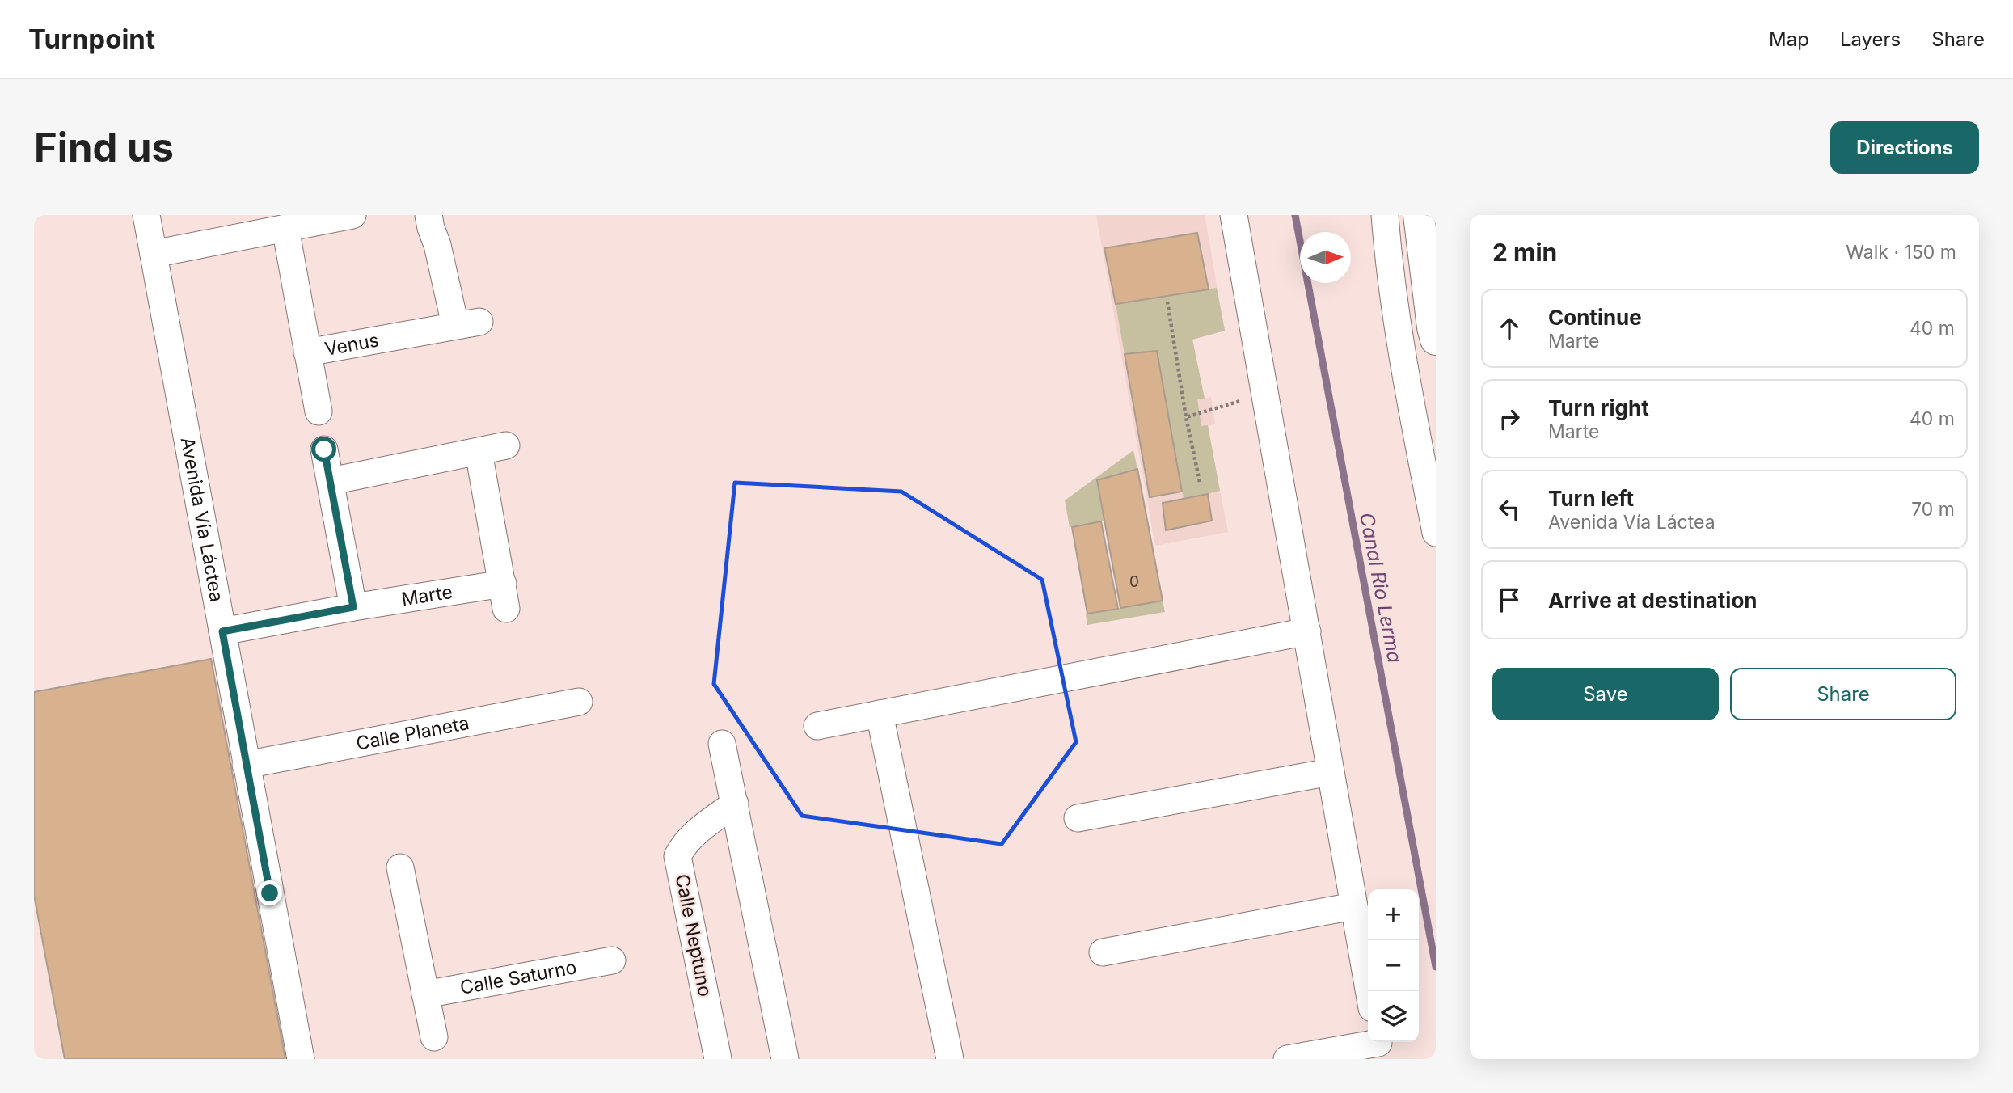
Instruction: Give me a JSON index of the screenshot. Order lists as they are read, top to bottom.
{
  "streets": {
    "street": [
      "Venus",
      "Avenida Vía Láctea",
      "Marte",
      "Calle Planeta",
      "Calle Neptuno",
      "Calle Saturno"
    ]
  },
  "crossings": [
    ["Avenida Vía Láctea", "Marte"],
    ["Avenida Vía Láctea", "Calle Planeta"]
  ],
  "water": ["Canal Rio Lerma"],
  "house_numbers": ["0"],
  "north": "right",
  "page": {
    "header": "Turnpoint",
    "nav": ["Map", "Layers", "Share"],
    "buttons": [
      "Directions",
      ["Save", "Share"]
    ],
    "title": "Find us",
    "heading": ["2 min", "Walk · 150 m"],
    "list": [
      ["Continue", "Marte", "40 m"],
      ["Turn right", "Marte", "40 m"],
      ["Turn left", "Avenida Vía Láctea", "70 m"],
      "Arrive at destination"
    ],
    "map_buttons": ["+", "−"]
  }
}
